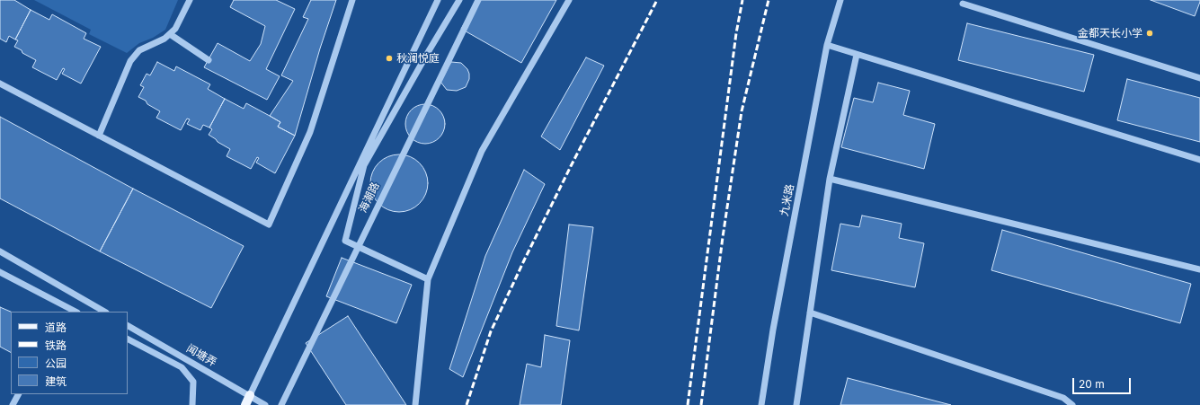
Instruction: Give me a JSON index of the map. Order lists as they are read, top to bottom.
{
  "streets": {
    "street": ["海潮路", "九米路", "闻塘弄"]
  },
  "places": ["金都天长小学", "秋澜悦庭"],
  "legend": [
    "道路",
    "铁路",
    "公园",
    "建筑"
  ],
  "scale_bar": "20 m"
}
